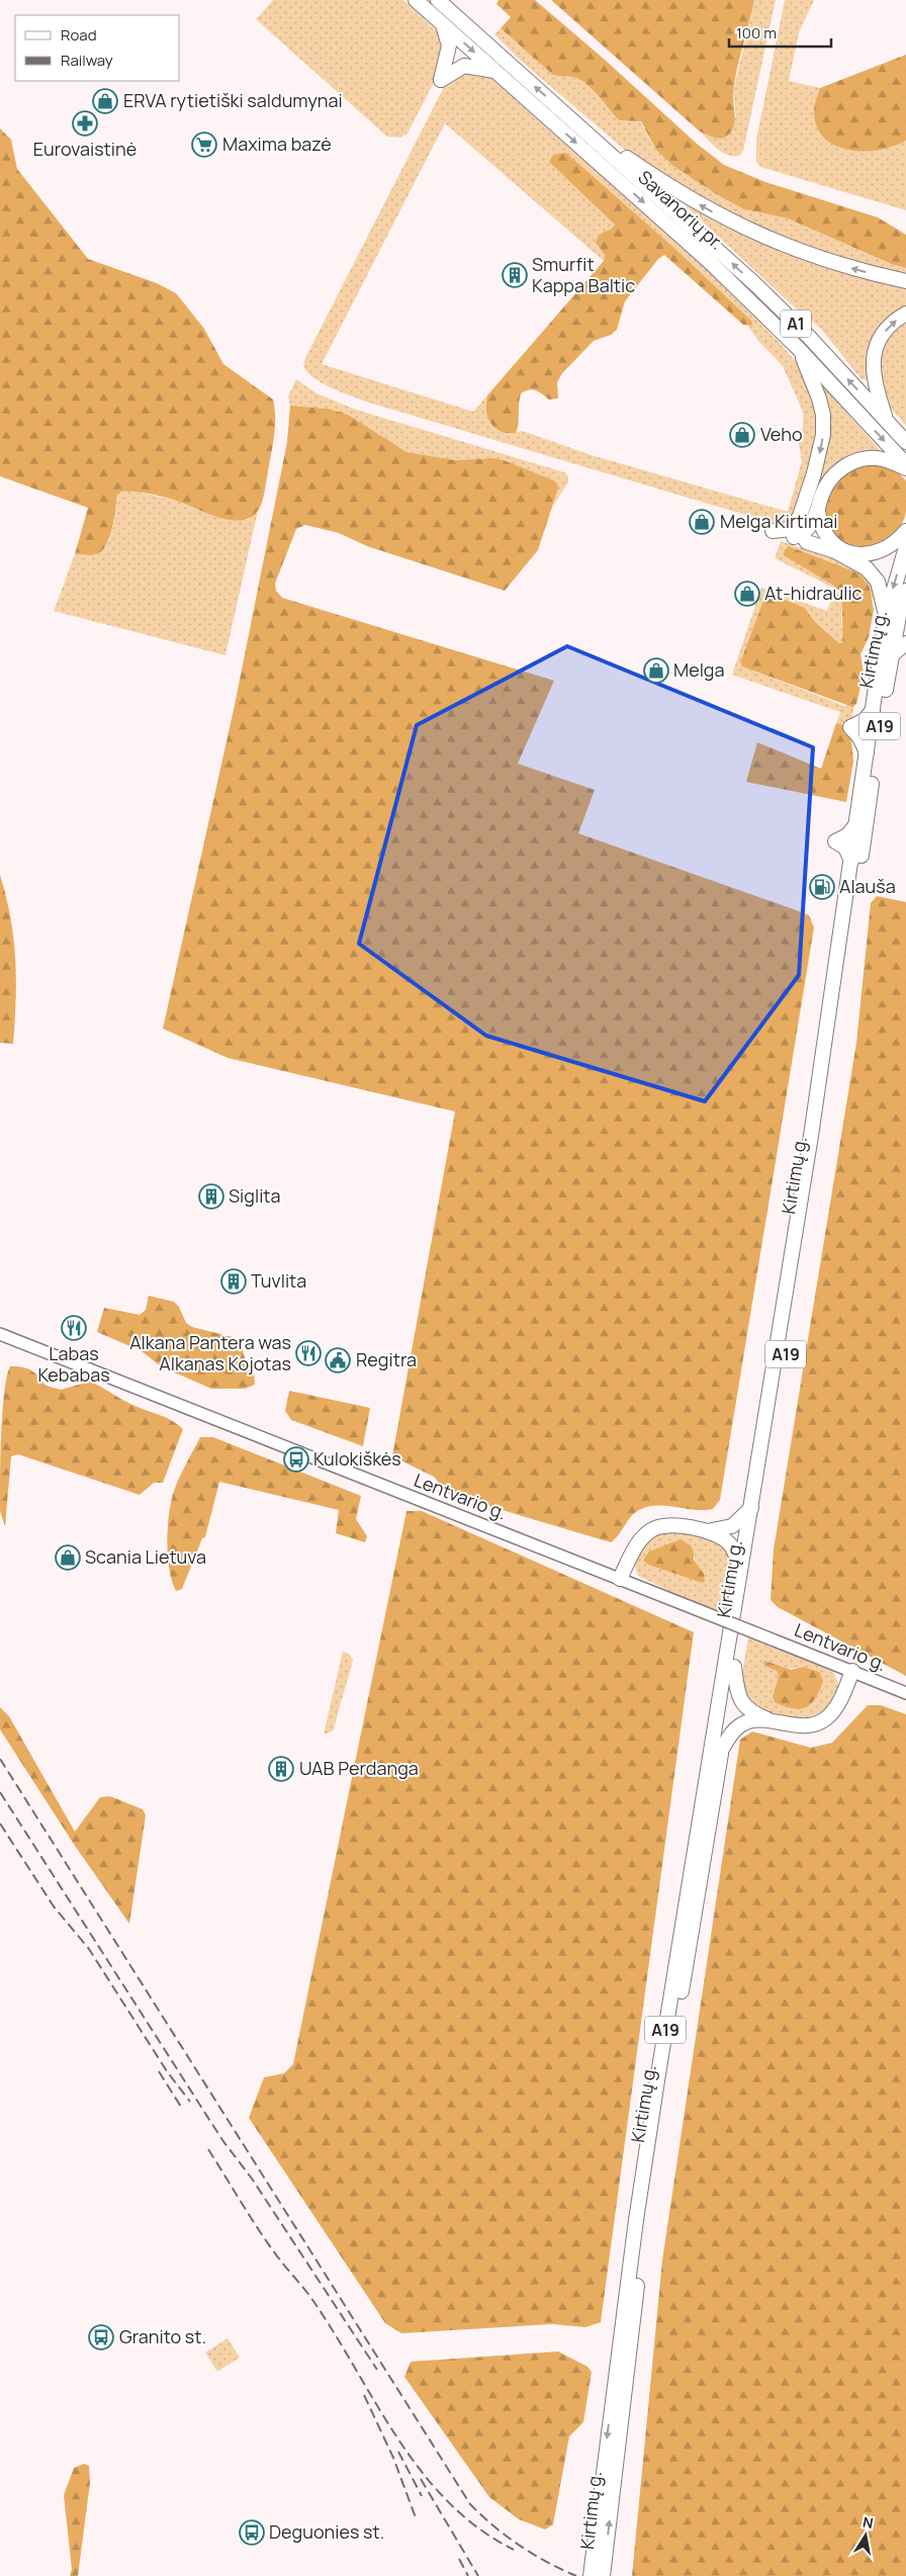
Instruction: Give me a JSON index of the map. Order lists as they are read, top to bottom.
{
  "streets": {
    "highway": [
      "Savanorių pr.",
      "A1",
      "Kirtimų g.",
      "A19"
    ],
    "main road": ["Lentvario g."]
  },
  "crossings": [
    ["Kirtimų g.", "A19"]
  ],
  "places": {
    "shop": [
      "ERVA rytietiški saldumynai",
      "Veho",
      "Melga Kirtimai",
      "At-hidraulic",
      "Melga",
      "Scania Lietuva"
    ],
    "pharmacy": ["Eurovaistinė"],
    "supermarket": ["Maxima bazė"],
    "building": [
      "Smurfit Kappa Baltic",
      "Siglita",
      "Tuvlita",
      "UAB Perdanga"
    ],
    "fuel station": ["Alauša"],
    "restaurant": ["Labas Kebabas", "Alkana Pantera was Alkanas Kojotas"],
    "public building": ["Regitra"],
    "bus stop": ["Kulokiškės", "Granito st.", "Deguonies st."]
  },
  "legend": ["Road", "Railway"],
  "scale_bar": "100 m",
  "north": "top"
}
